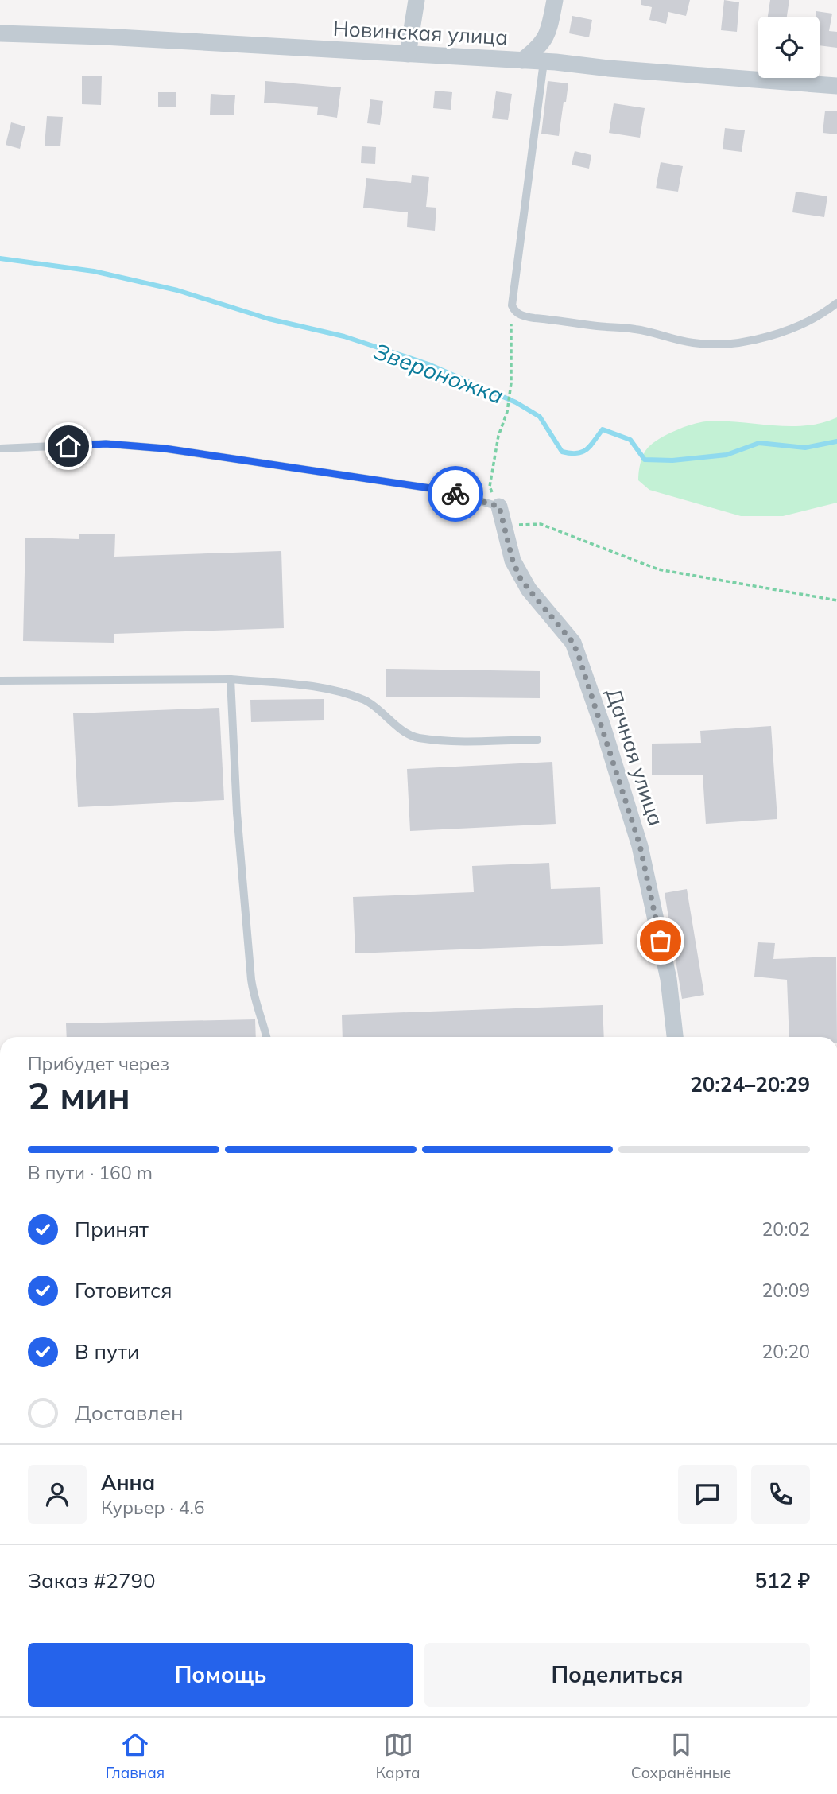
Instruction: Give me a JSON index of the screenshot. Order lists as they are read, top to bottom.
{
  "streets": {
    "street": ["Новинская улица", "Дачная улица"]
  },
  "water": ["Звероножка"],
  "page": {
    "heading": ["2 мин", "Прибудет через", "20:24–20:29"],
    "panel": [
      "Анна",
      "Курьер · 4.6",
      "Заказ #2790",
      "512 ₽"
    ],
    "bar": "В пути · 160 m",
    "list": [
      ["Принят", "20:02"],
      ["Готовится", "20:09"],
      ["В пути", "20:20"],
      "Доставлен"
    ],
    "buttons": ["Помощь", "Поделиться"],
    "tabs": ["Главная", "Карта", "Сохранённые"]
  }
}
